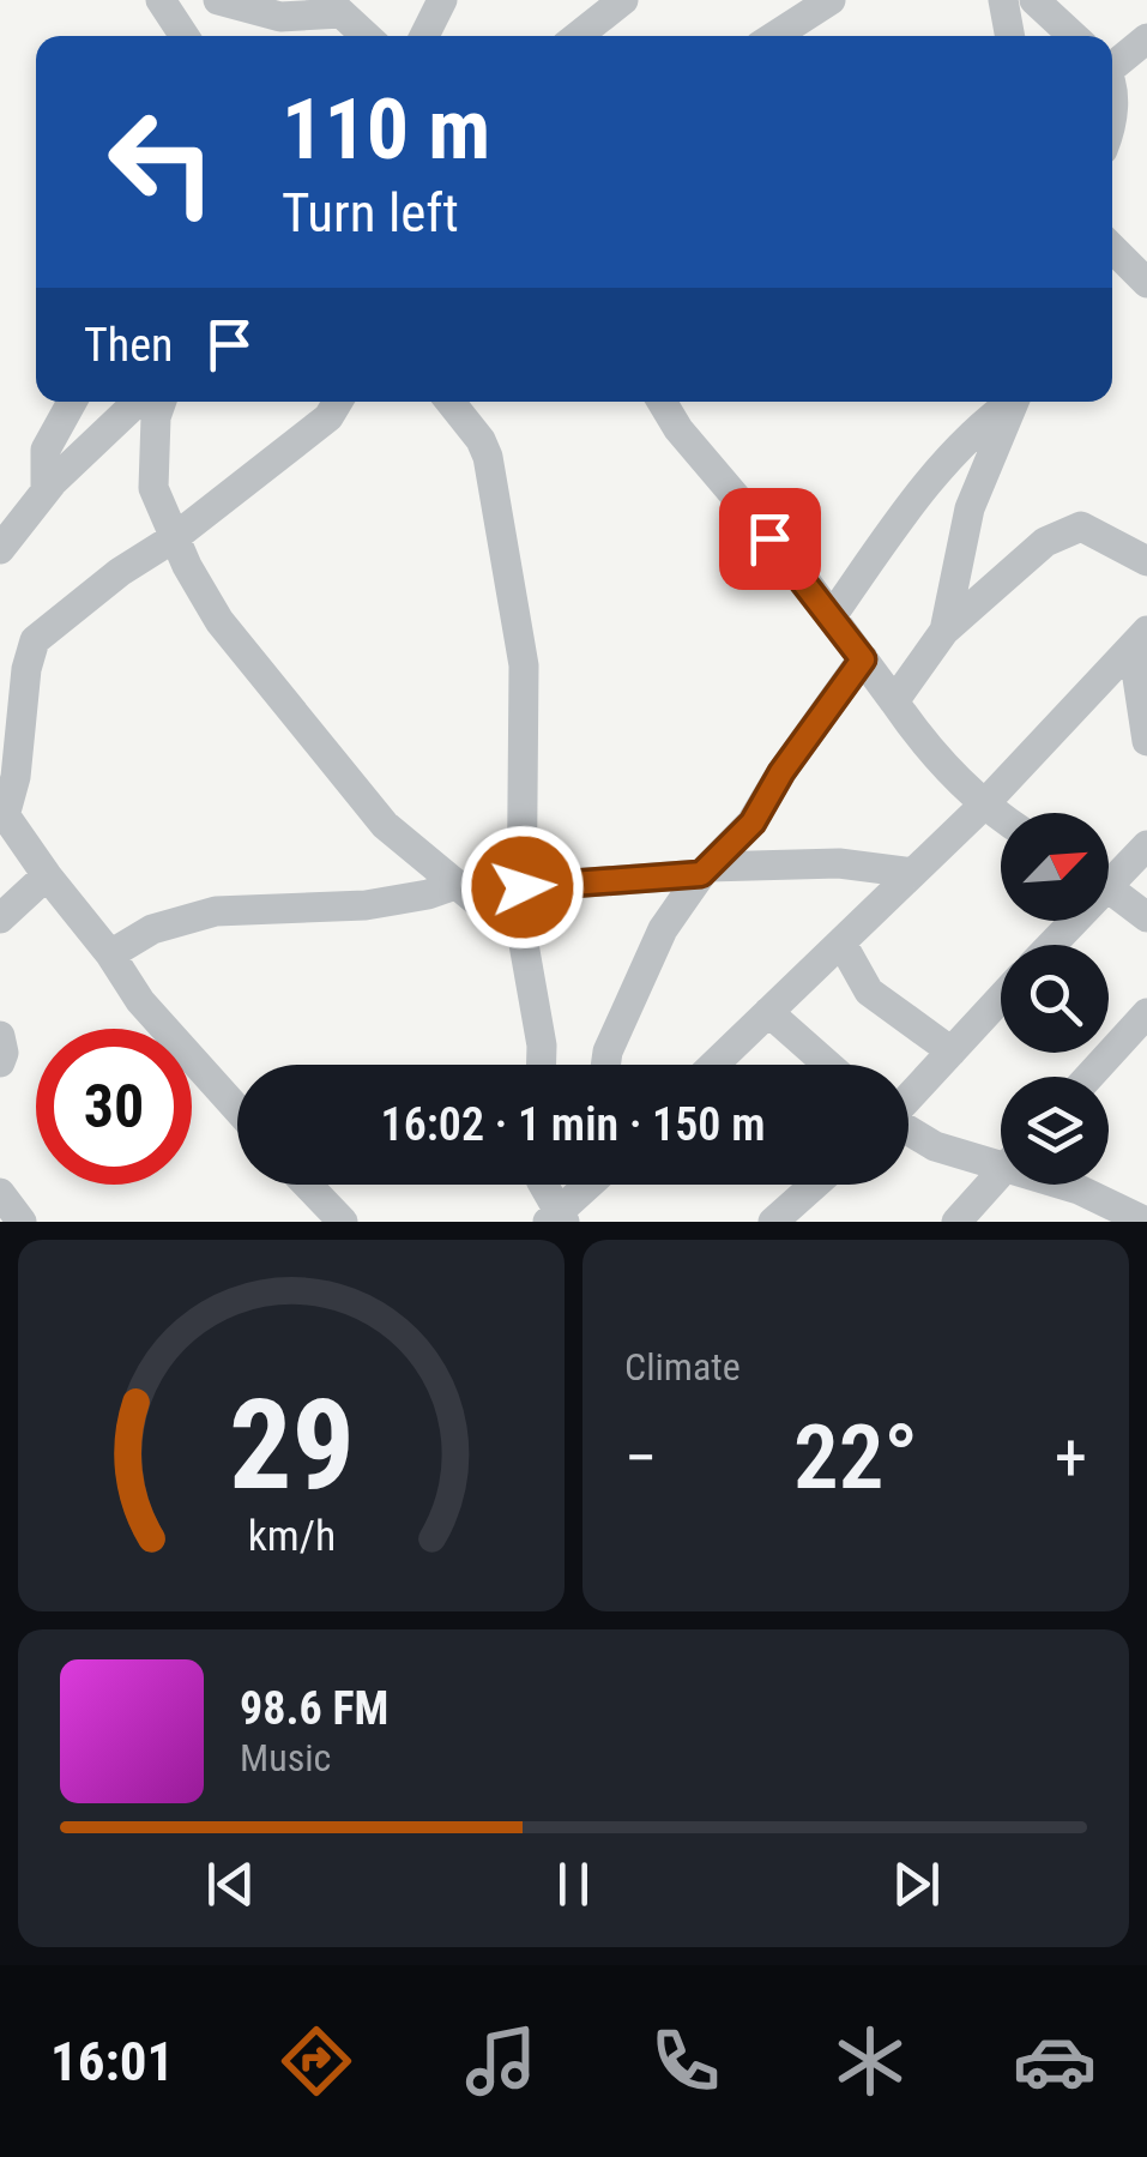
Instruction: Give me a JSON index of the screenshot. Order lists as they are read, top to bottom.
{
  "north": "top right",
  "page": {
    "turn": ["110 m", "Turn left"],
    "then": "Then",
    "limit": "30",
    "trip": "16:02 · 1 min · 150 m",
    "tile": "Climate",
    "heat": ["−", "22°", "+"],
    "song": ["98.6 FM", "Music"],
    "tabs": "16:01",
    "gauge": ["29", "km/h"]
  }
}
